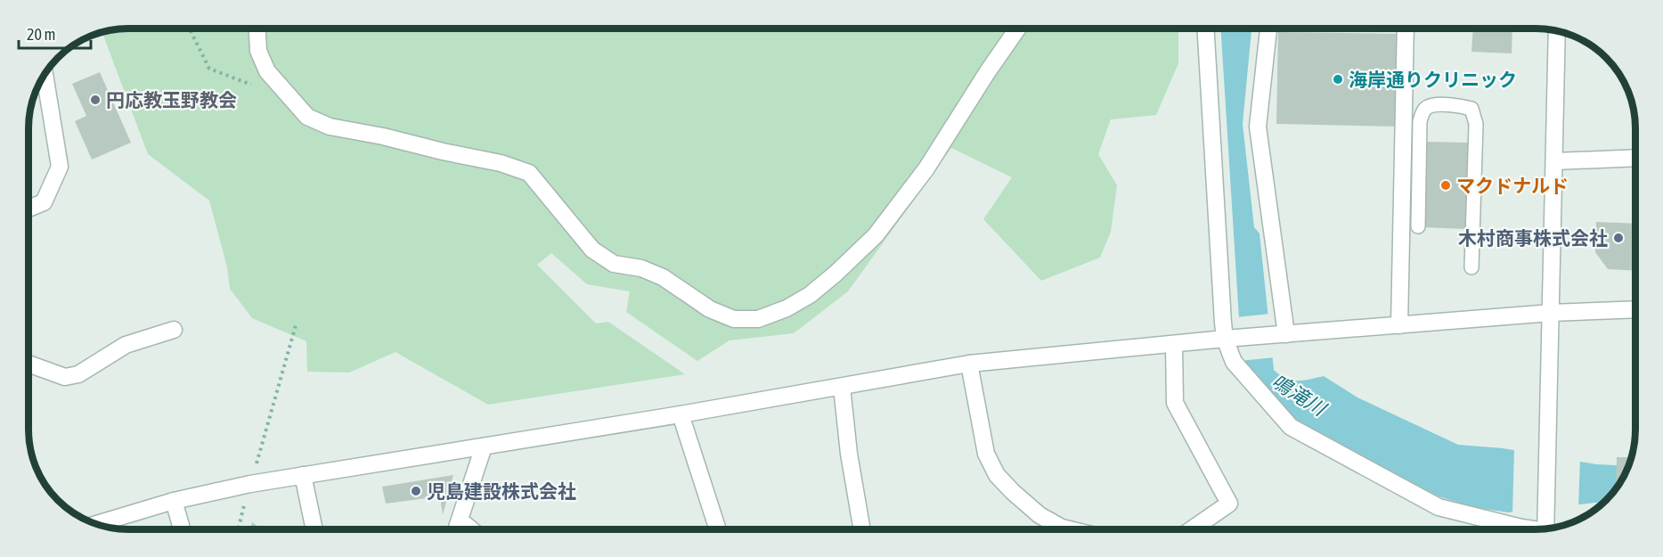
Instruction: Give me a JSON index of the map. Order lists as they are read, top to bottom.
{
  "water": ["鳴滝川"],
  "places": [
    "海岸通りクリニック",
    "円応教玉野教会",
    "マクドナルド",
    "木村商事株式会社",
    "児島建設株式会社"
  ],
  "scale_bar": "20 m"
}
